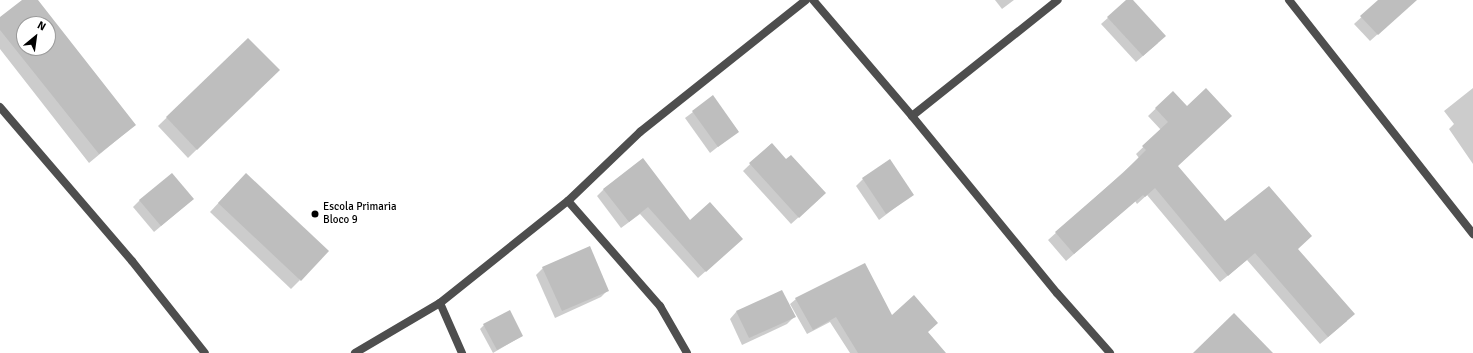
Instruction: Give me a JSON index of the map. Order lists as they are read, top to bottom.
{
  "places": ["Escola Primaria Bloco 9"],
  "north": "top right"
}
